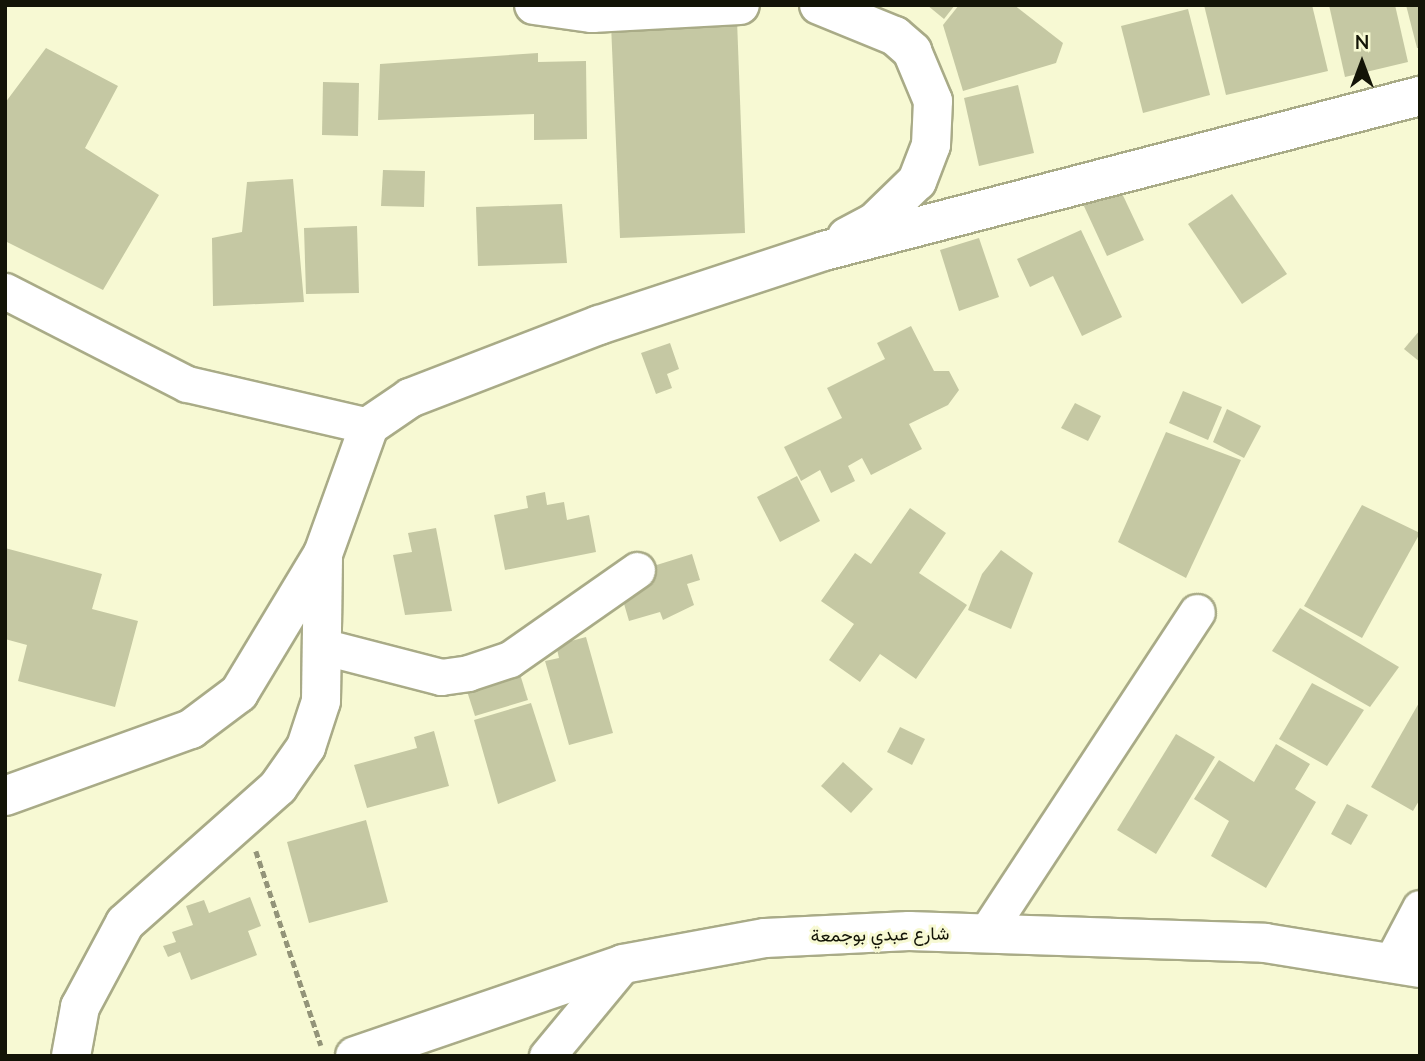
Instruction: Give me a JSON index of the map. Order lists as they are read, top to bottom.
{
  "streets": {
    "main road": ["شارع عبدي بوجمعة"]
  },
  "north": "top"
}
